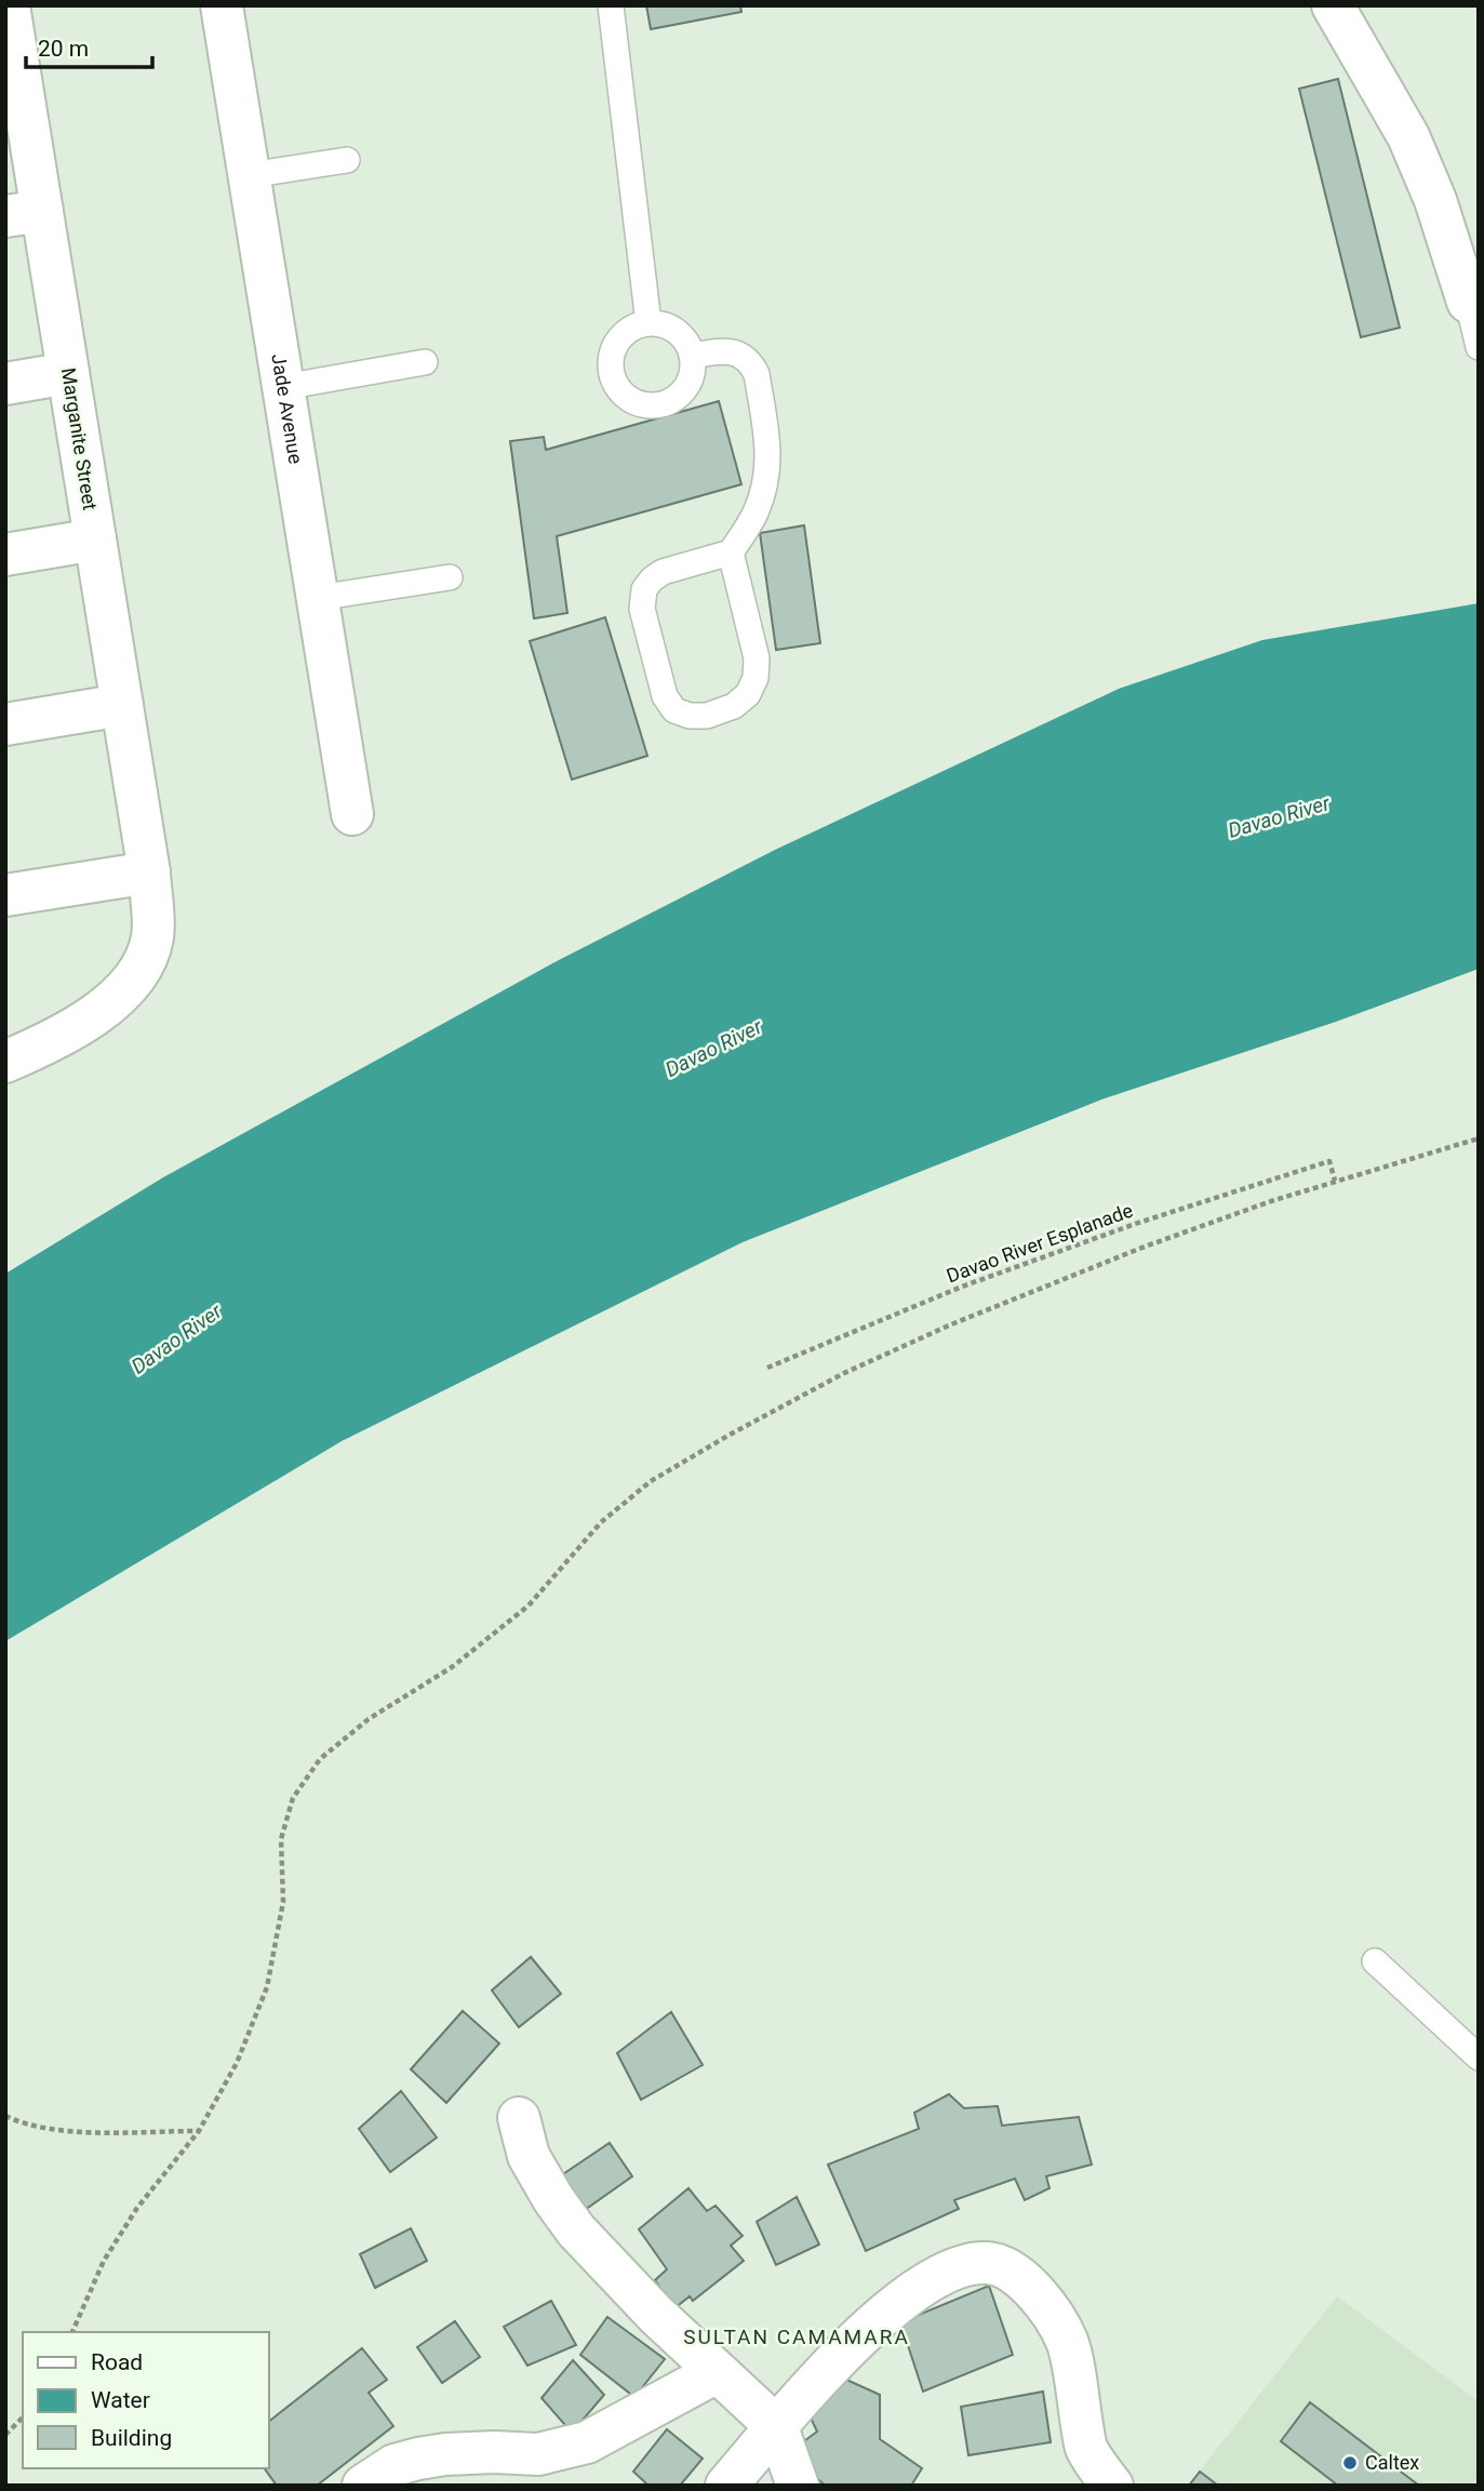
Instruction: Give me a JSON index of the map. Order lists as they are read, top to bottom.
{
  "streets": {
    "street": ["Jade Avenue", "Marganite Street"],
    "path": ["Davao River Esplanade"]
  },
  "districts": ["SULTAN CAMAMARA"],
  "water": ["Davao River"],
  "places": ["Caltex"],
  "legend": ["Road", "Water", "Building"],
  "scale_bar": "20 m"
}
